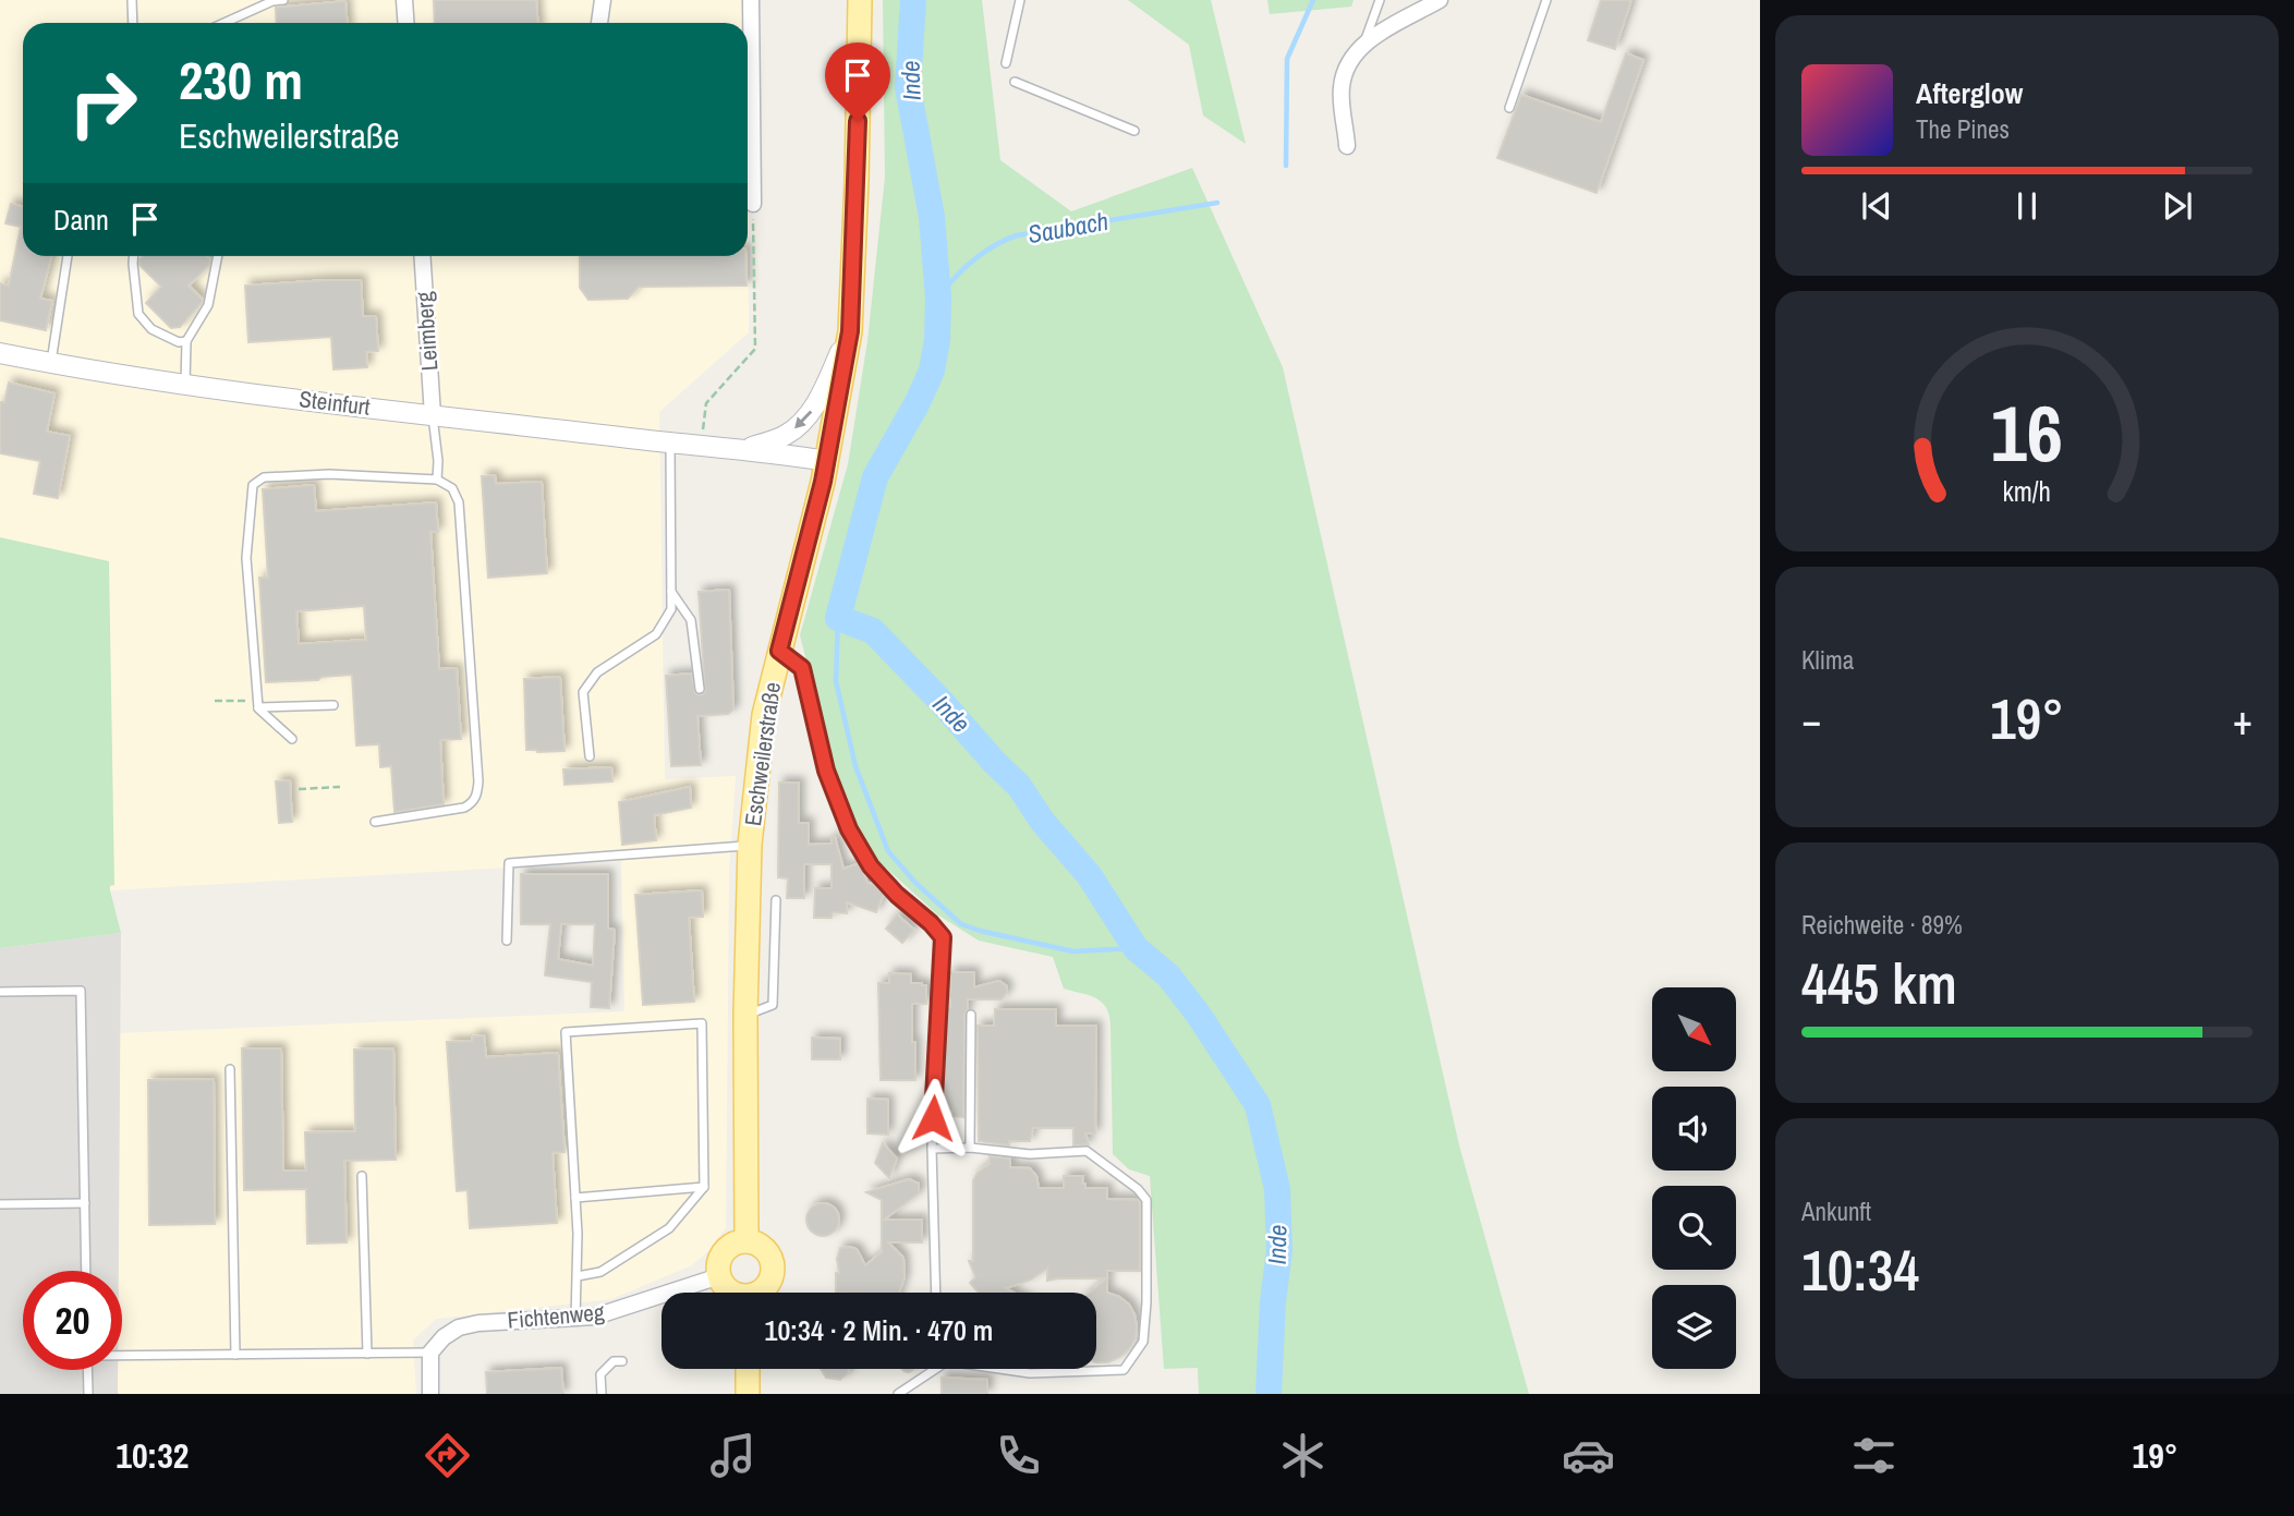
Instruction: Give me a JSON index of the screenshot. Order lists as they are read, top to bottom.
{
  "streets": {
    "main road": ["Eschweilerstraße"],
    "street": ["Leimberg", "Steinfurt", "Fichtenweg"]
  },
  "crossings": [
    ["Leimberg", "Steinfurt"],
    ["Steinfurt", "Eschweilerstraße"]
  ],
  "water": ["Inde", "Saubach"],
  "north": "bottom right",
  "page": {
    "turn": ["230 m", "Eschweilerstraße"],
    "song": ["Afterglow", "The Pines"],
    "then": "Dann",
    "tile": [
      "Klima",
      ["Reichweite · 89%", "445 km"],
      ["Ankunft", "10:34"]
    ],
    "heat": ["−", "19°", "+"],
    "limit": "20",
    "trip": "10:34 · 2 Min. · 470 m",
    "tabs": ["10:32", "19°"],
    "gauge": ["16", "km/h"]
  }
}
